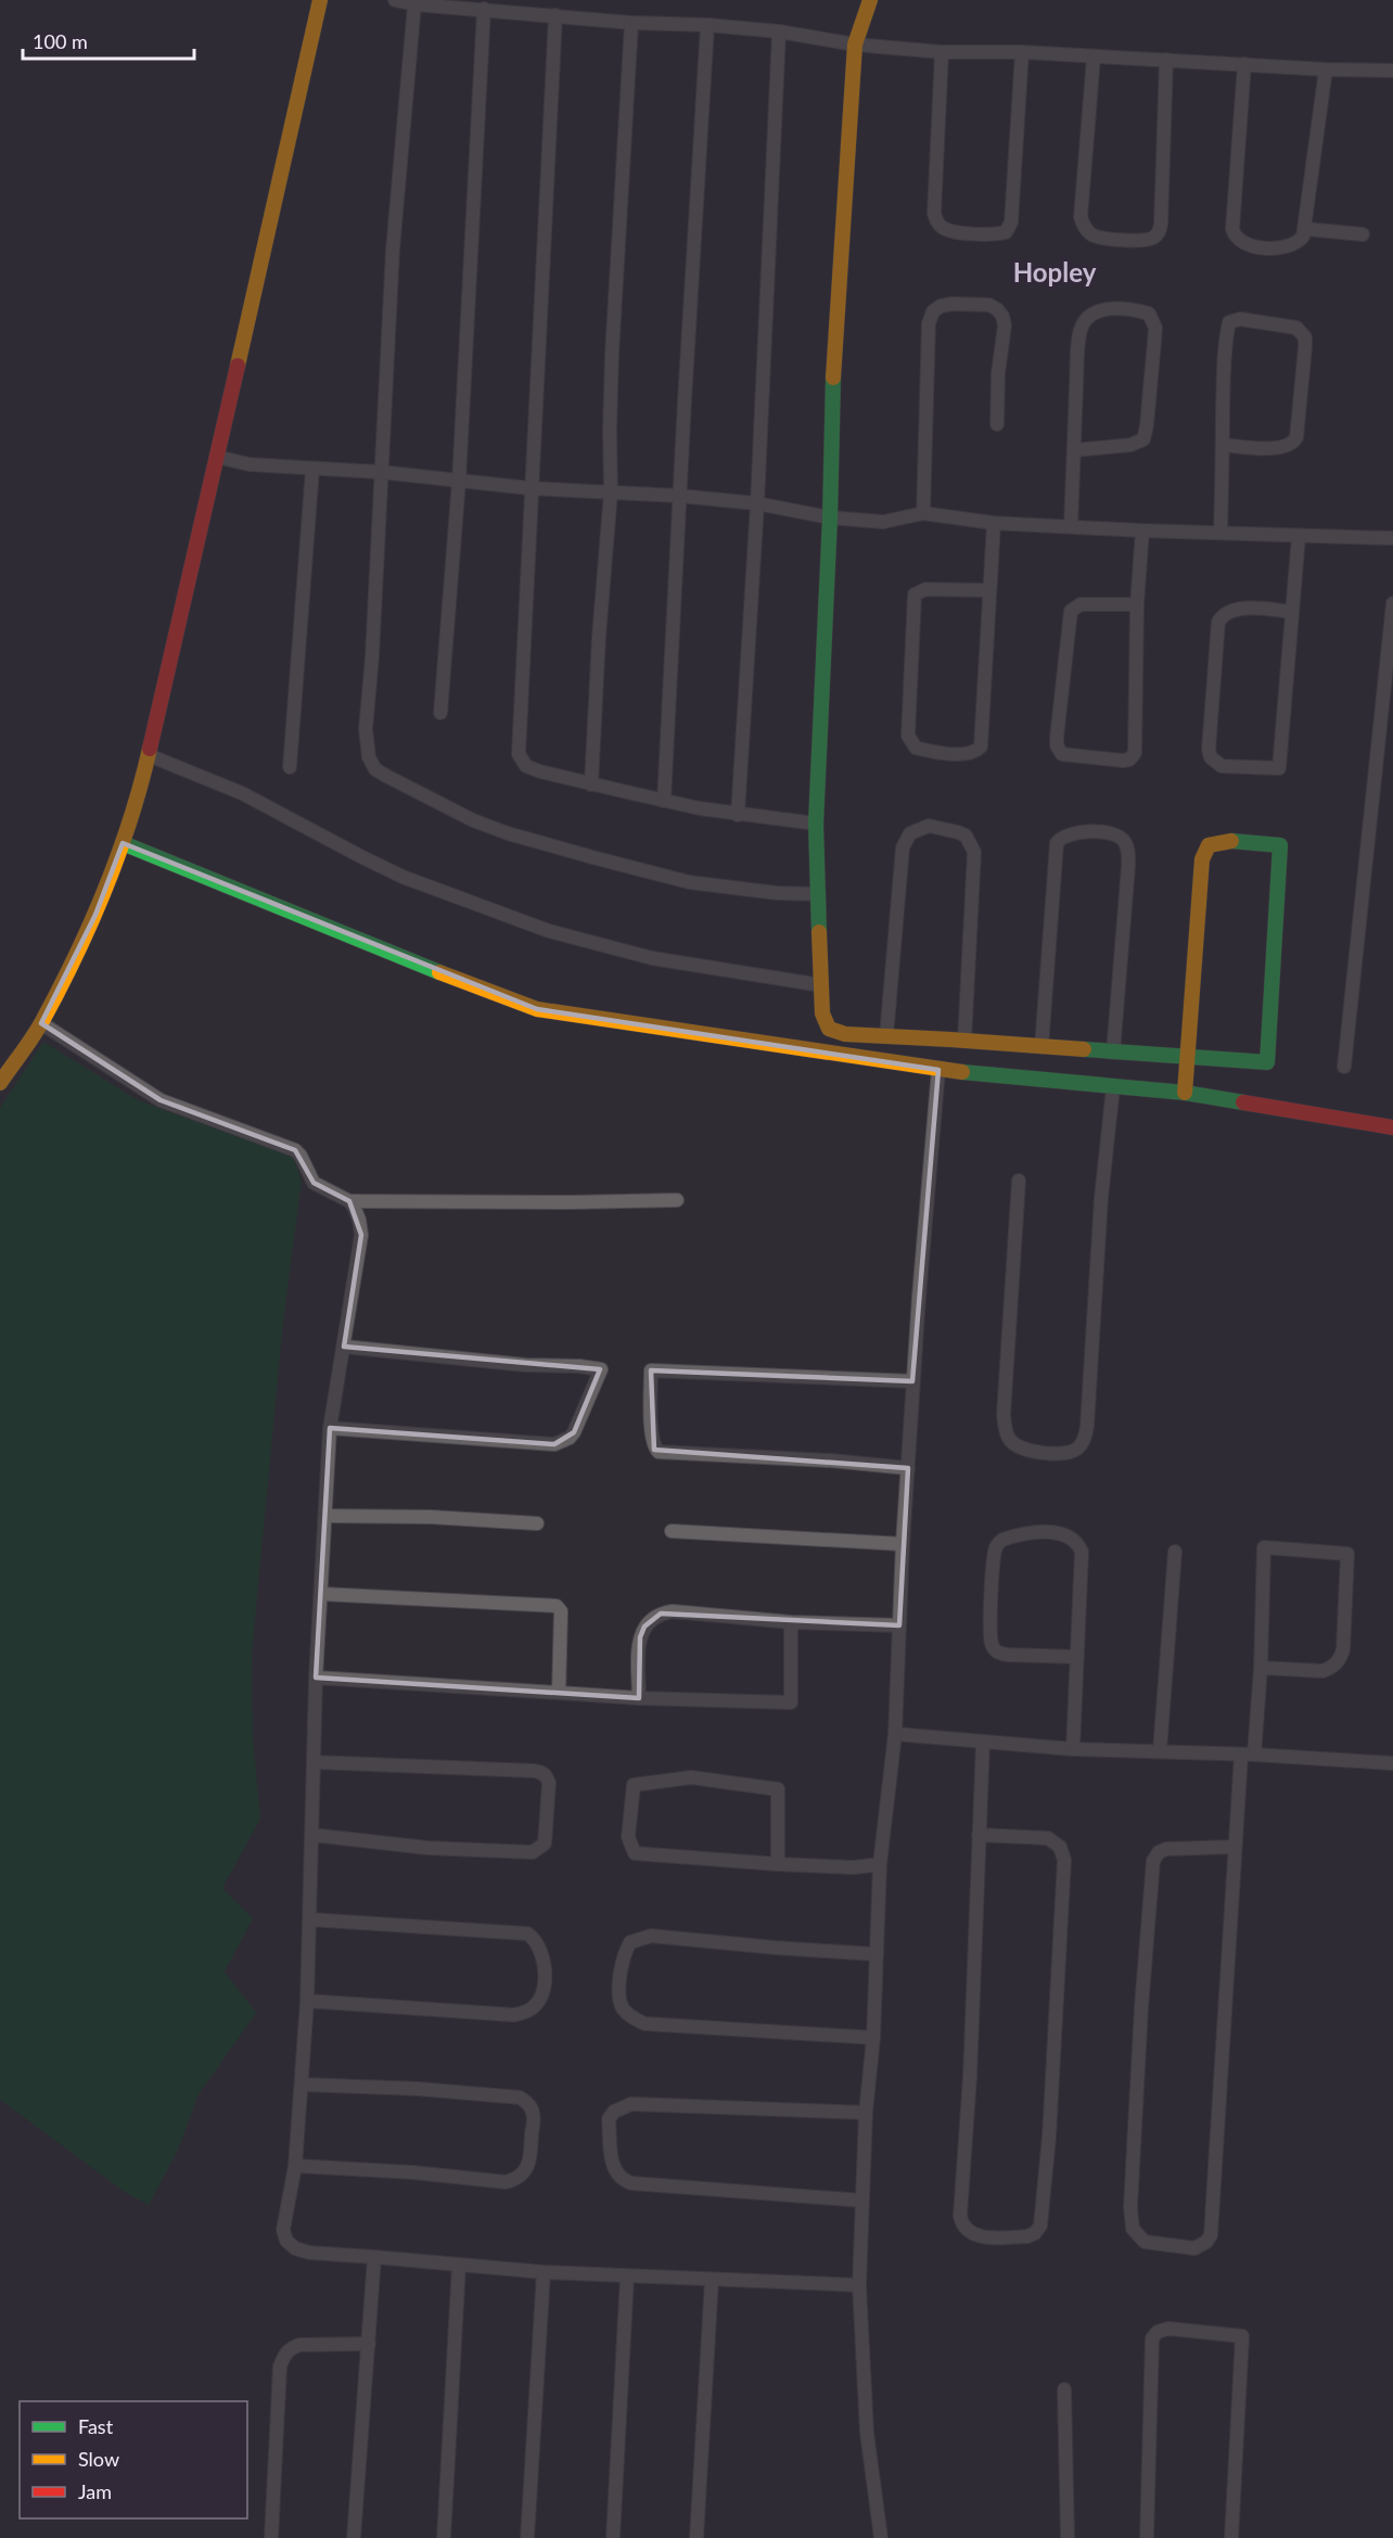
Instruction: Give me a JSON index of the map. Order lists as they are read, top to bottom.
{
  "districts": ["Hopley"],
  "legend": ["Fast", "Slow", "Jam"],
  "scale_bar": "100 m"
}
